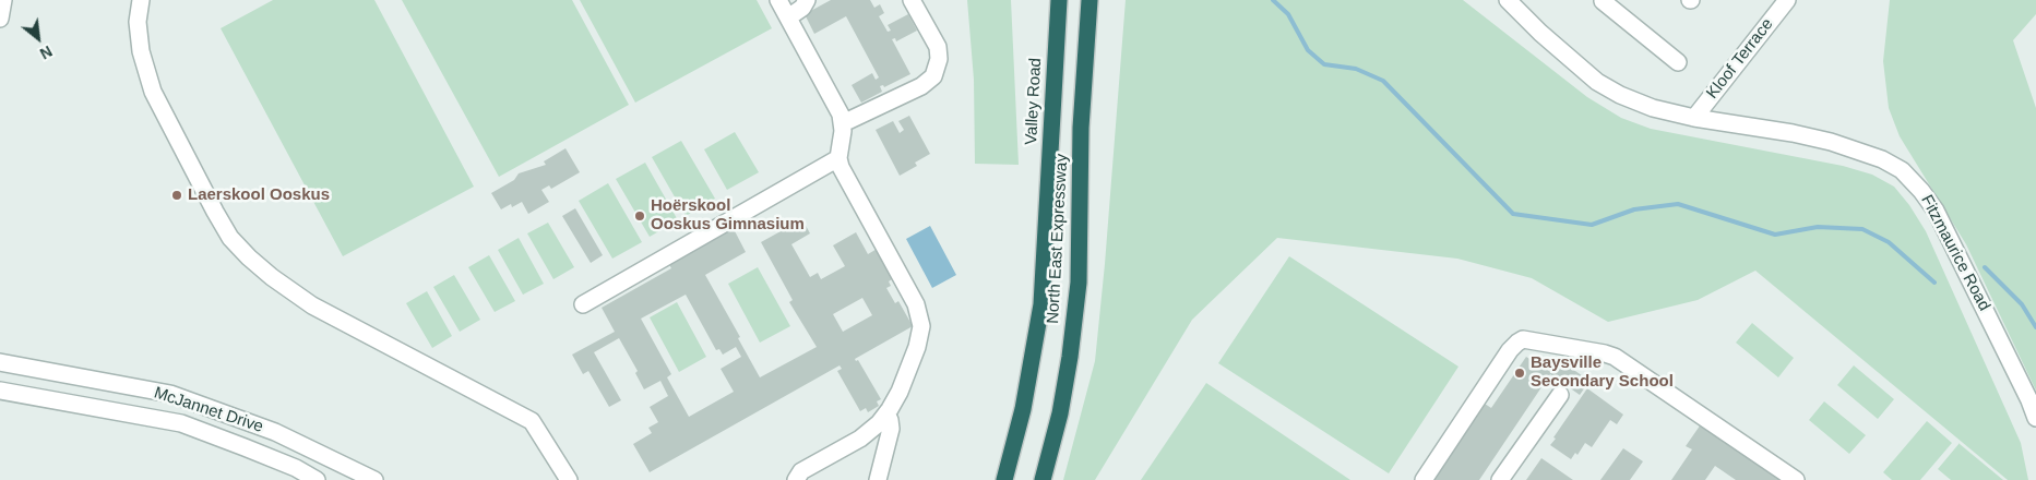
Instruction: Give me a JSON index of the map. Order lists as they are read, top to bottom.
{
  "streets": {
    "highway": ["Valley Road", "North East Expressway"],
    "street": ["Kloof Terrace", "Fitzmaurice Road", "McJannet Drive"]
  },
  "crossings": [
    ["Kloof Terrace", "Fitzmaurice Road"],
    ["Valley Road", "North East Expressway"]
  ],
  "places": ["Laerskool Ooskus", "Hoërskool Ooskus Gimnasium", "Baysville Secondary School"],
  "north": "bottom right"
}
